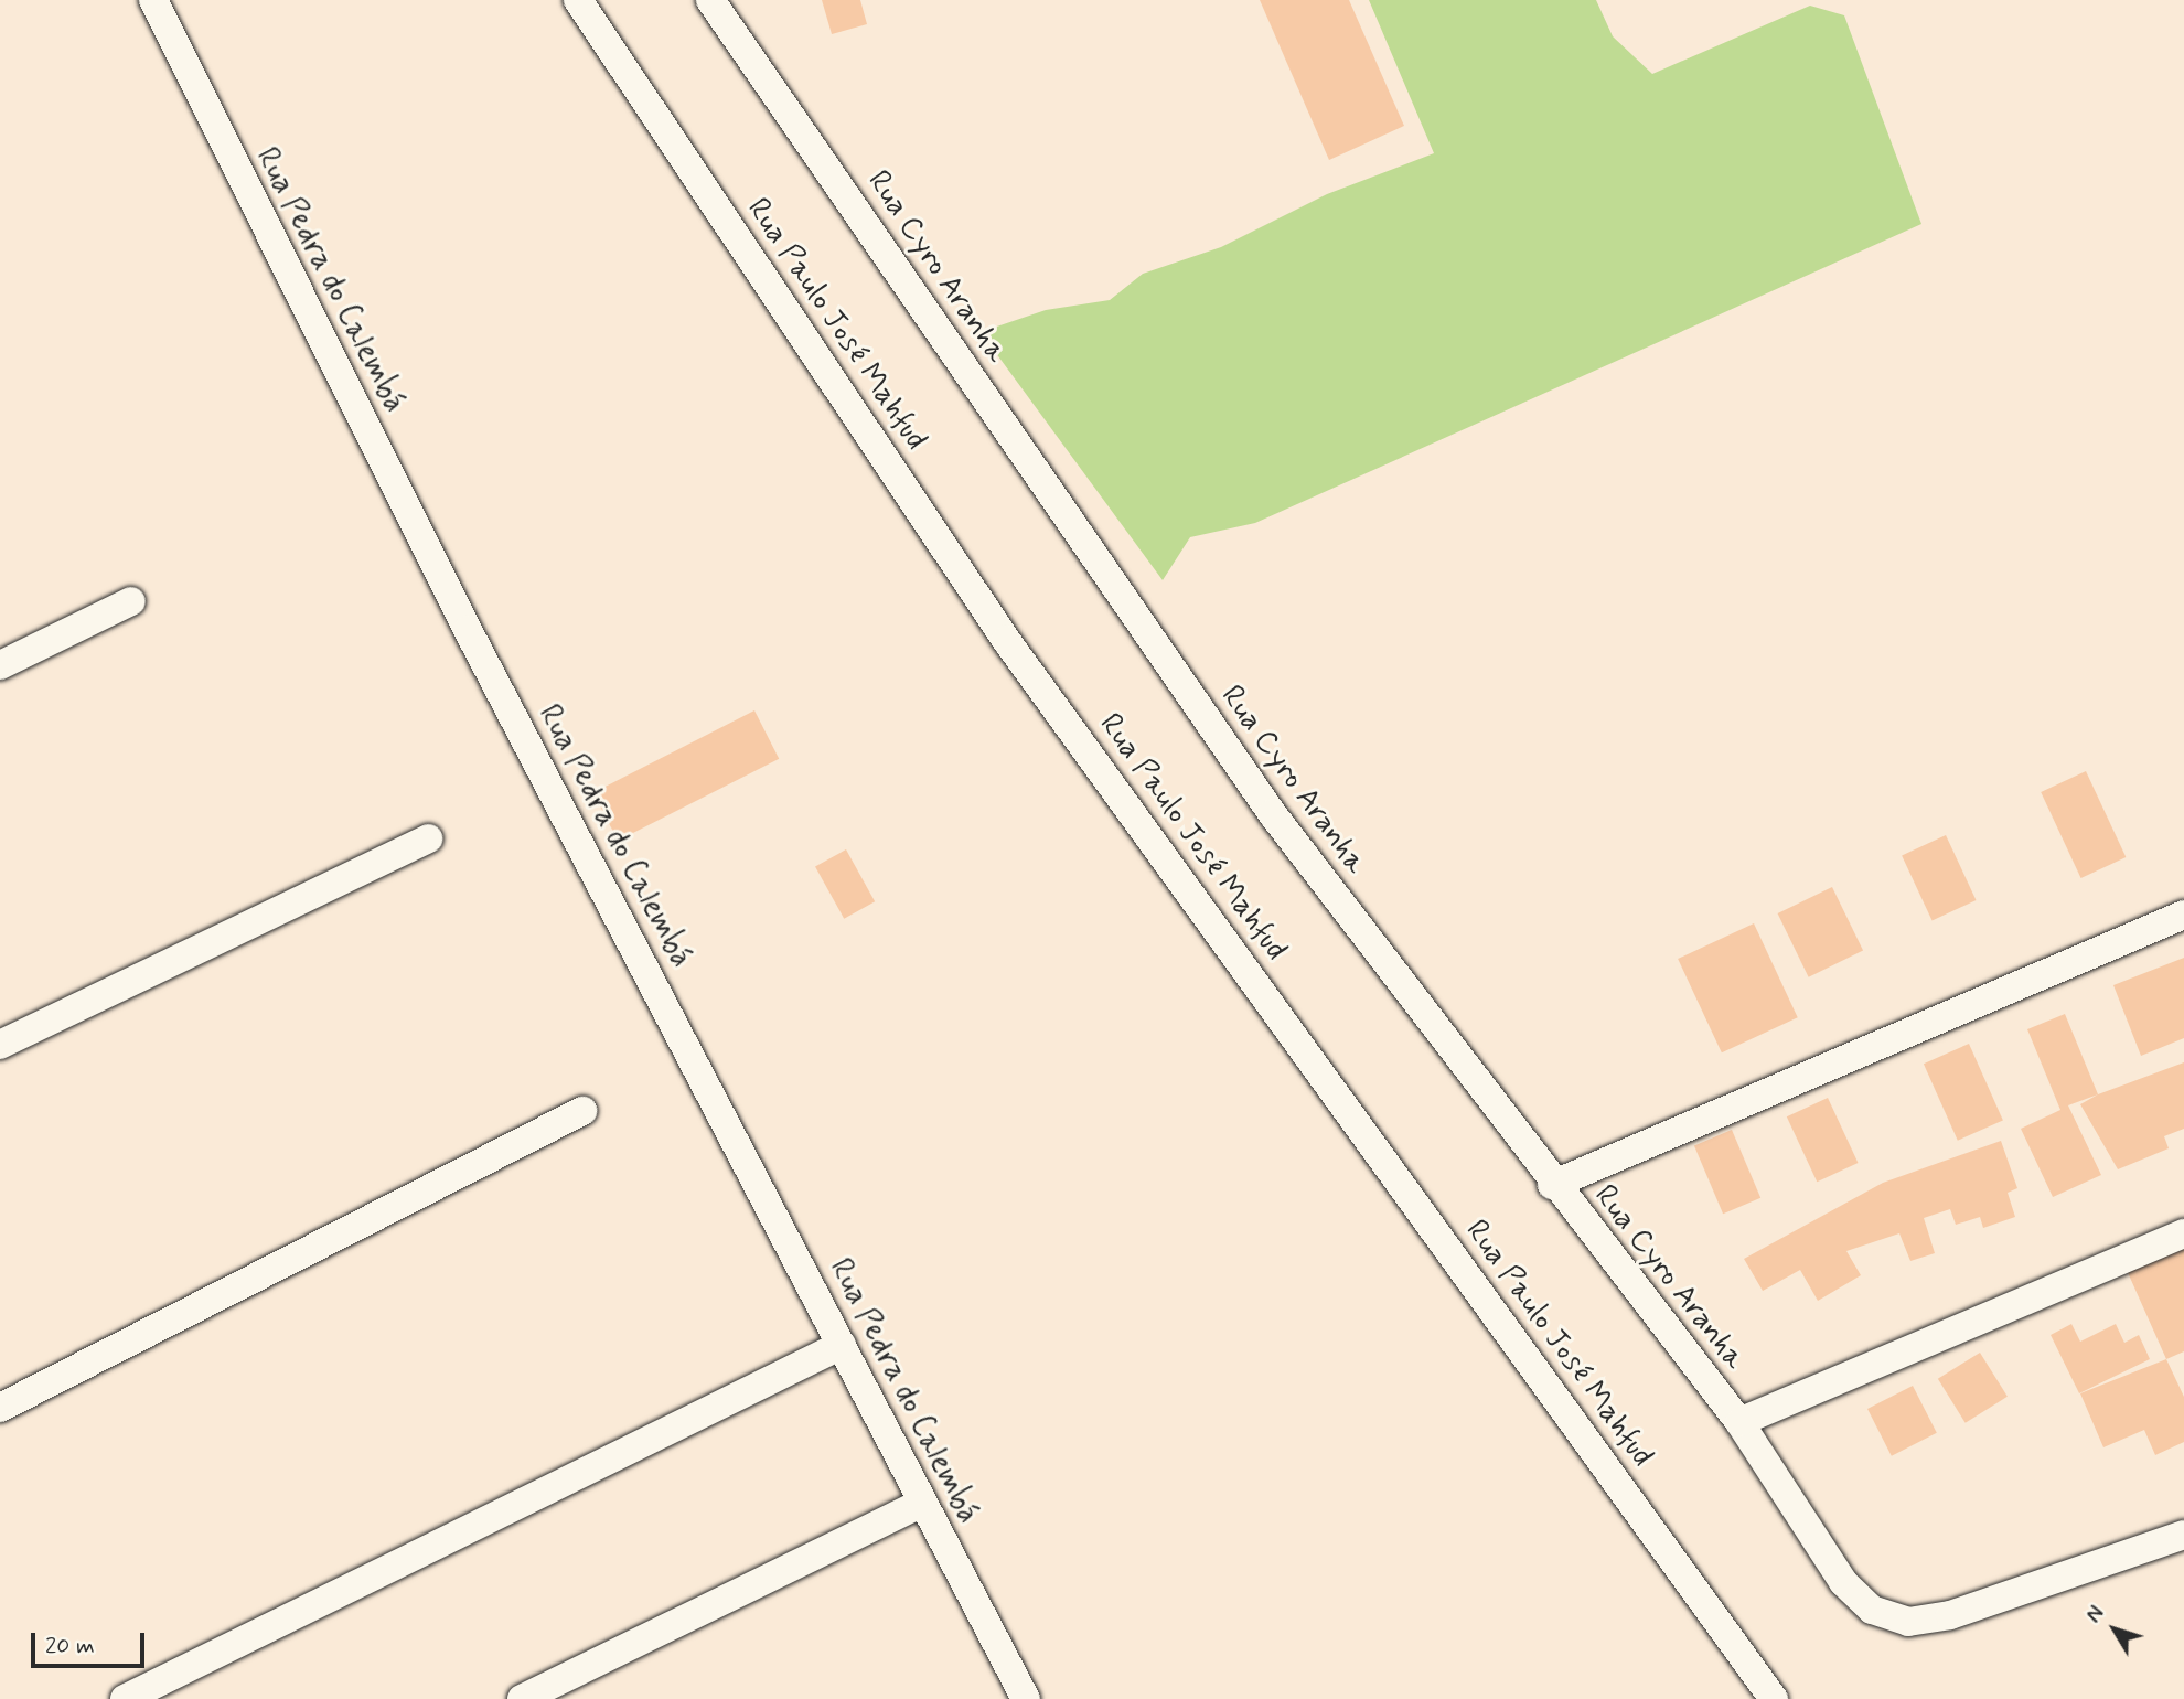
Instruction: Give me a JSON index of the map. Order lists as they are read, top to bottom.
{
  "streets": {
    "street": ["Rua Cyro Aranha", "Rua Pedra do Calembá", "Rua Paulo José Mahfud"]
  },
  "scale_bar": "20 m",
  "north": "top left"
}
